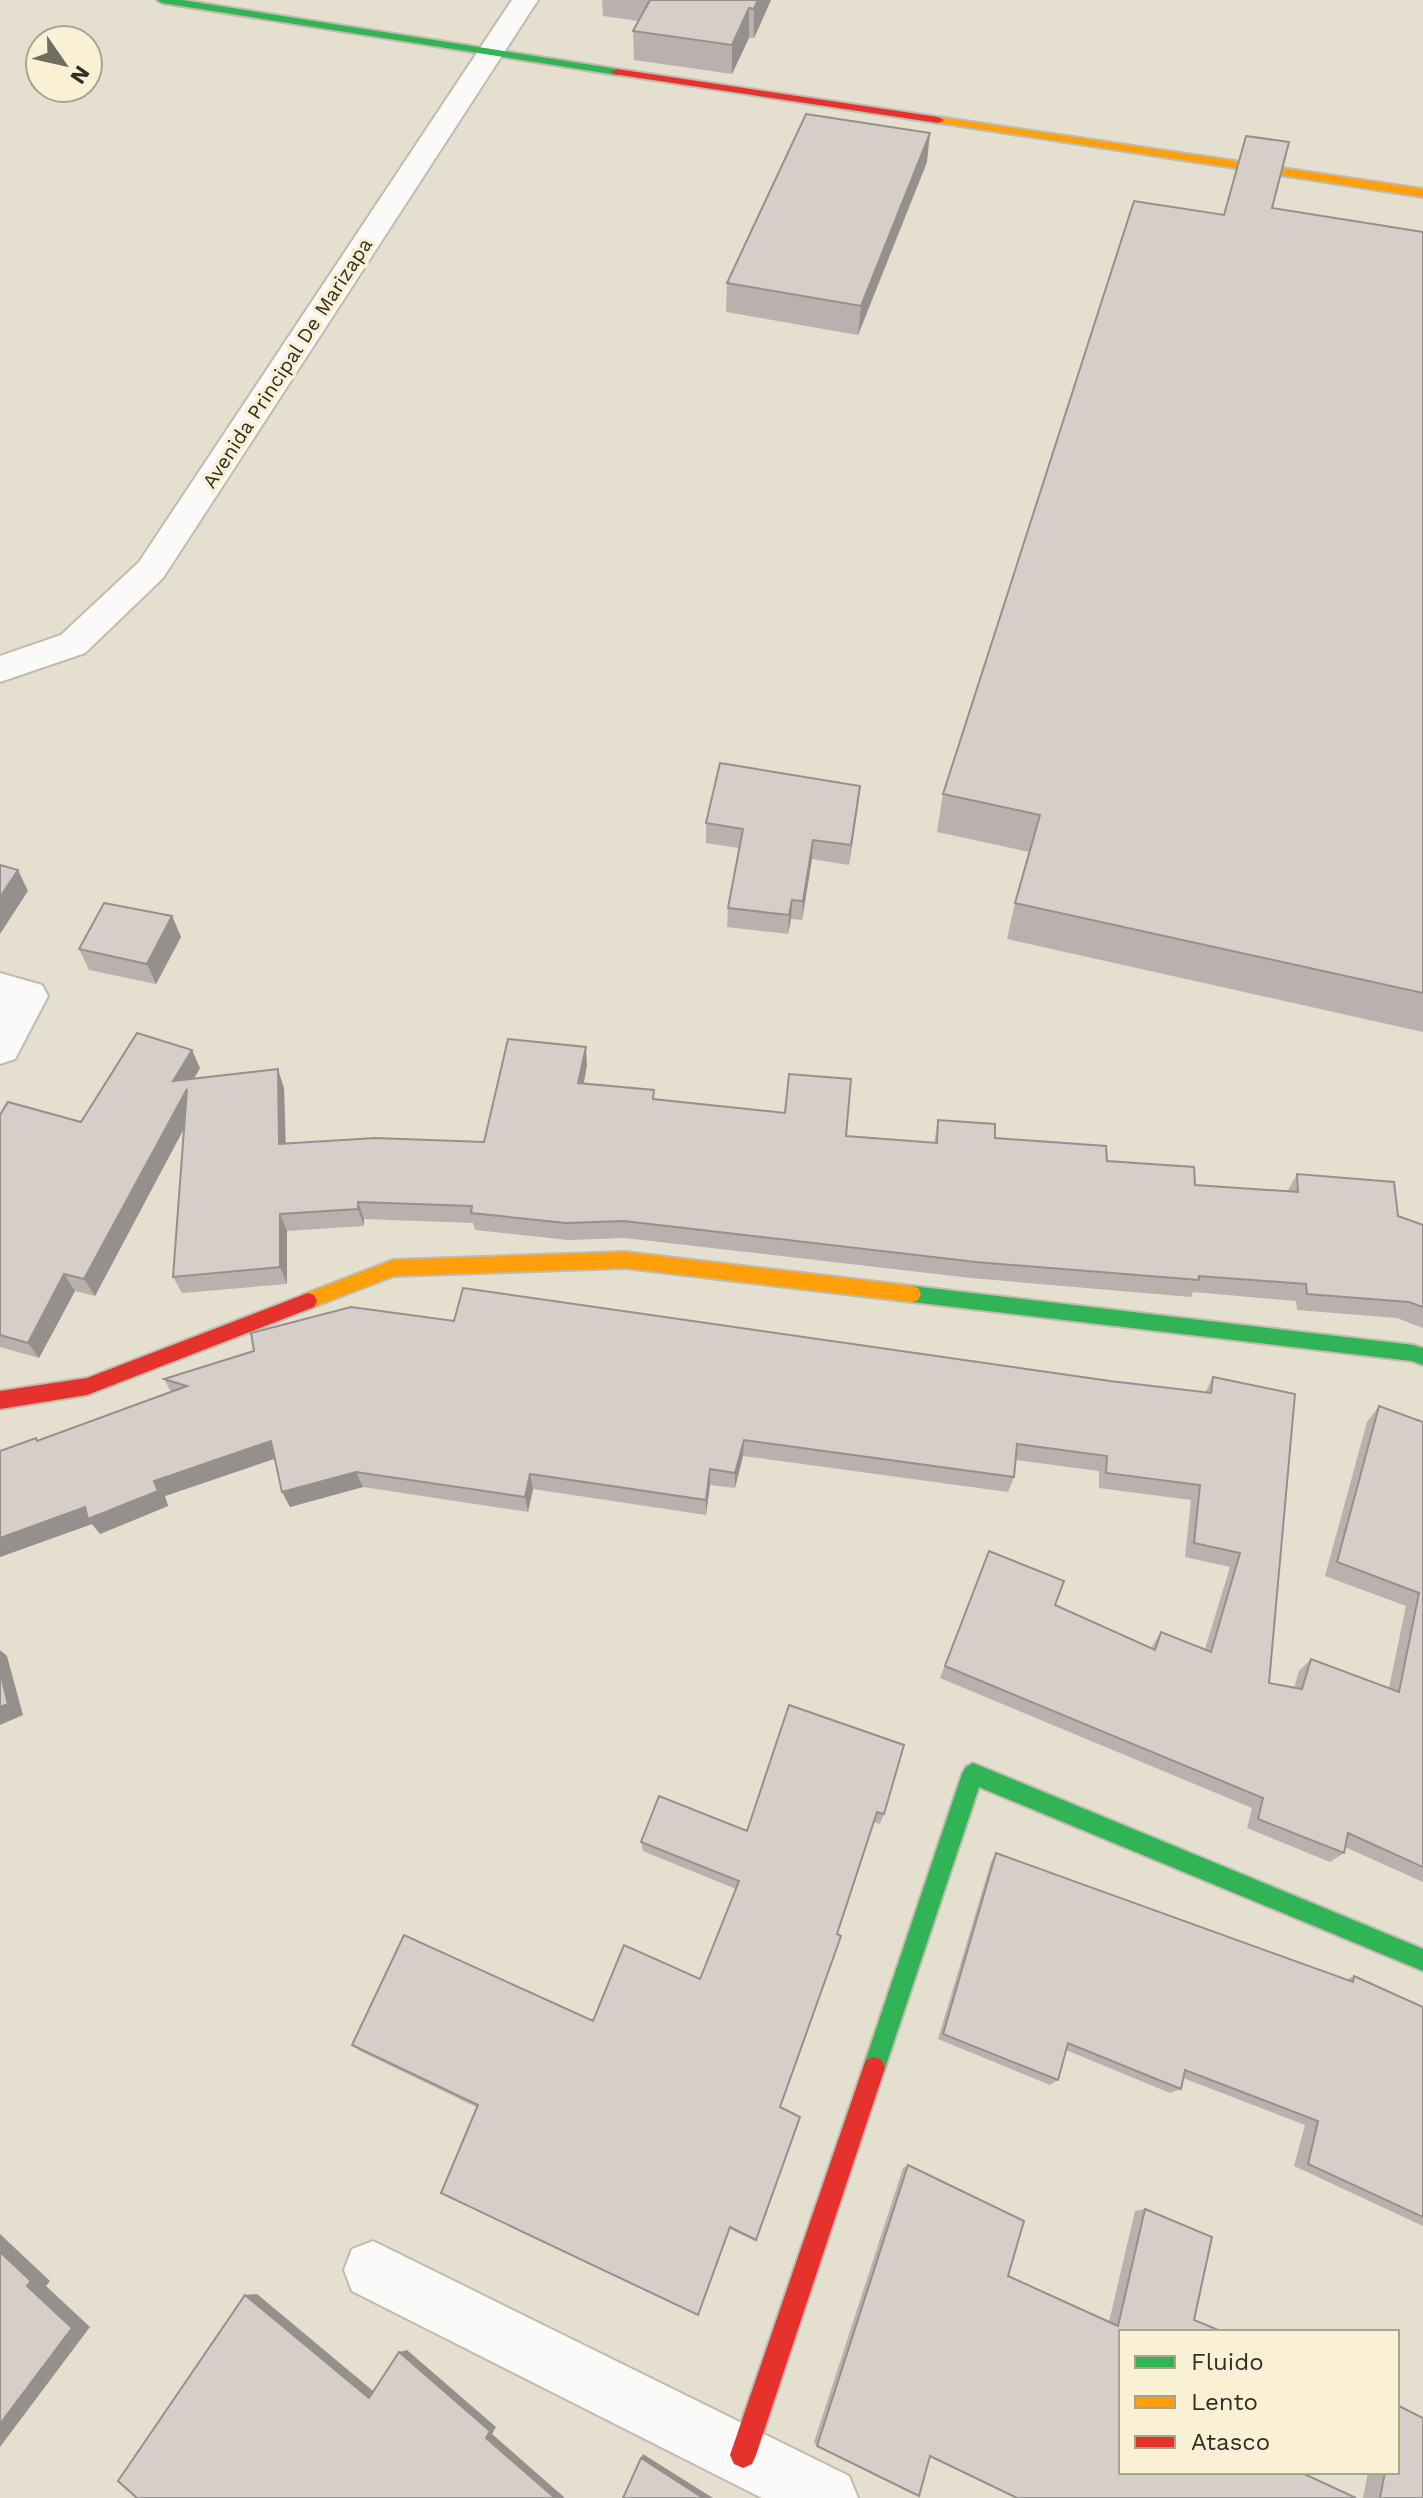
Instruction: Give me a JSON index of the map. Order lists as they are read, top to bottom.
{
  "streets": {
    "street": ["Avenida Principal De Marizapa"]
  },
  "legend": ["Fluido", "Lento", "Atasco"],
  "north": "bottom right"
}
